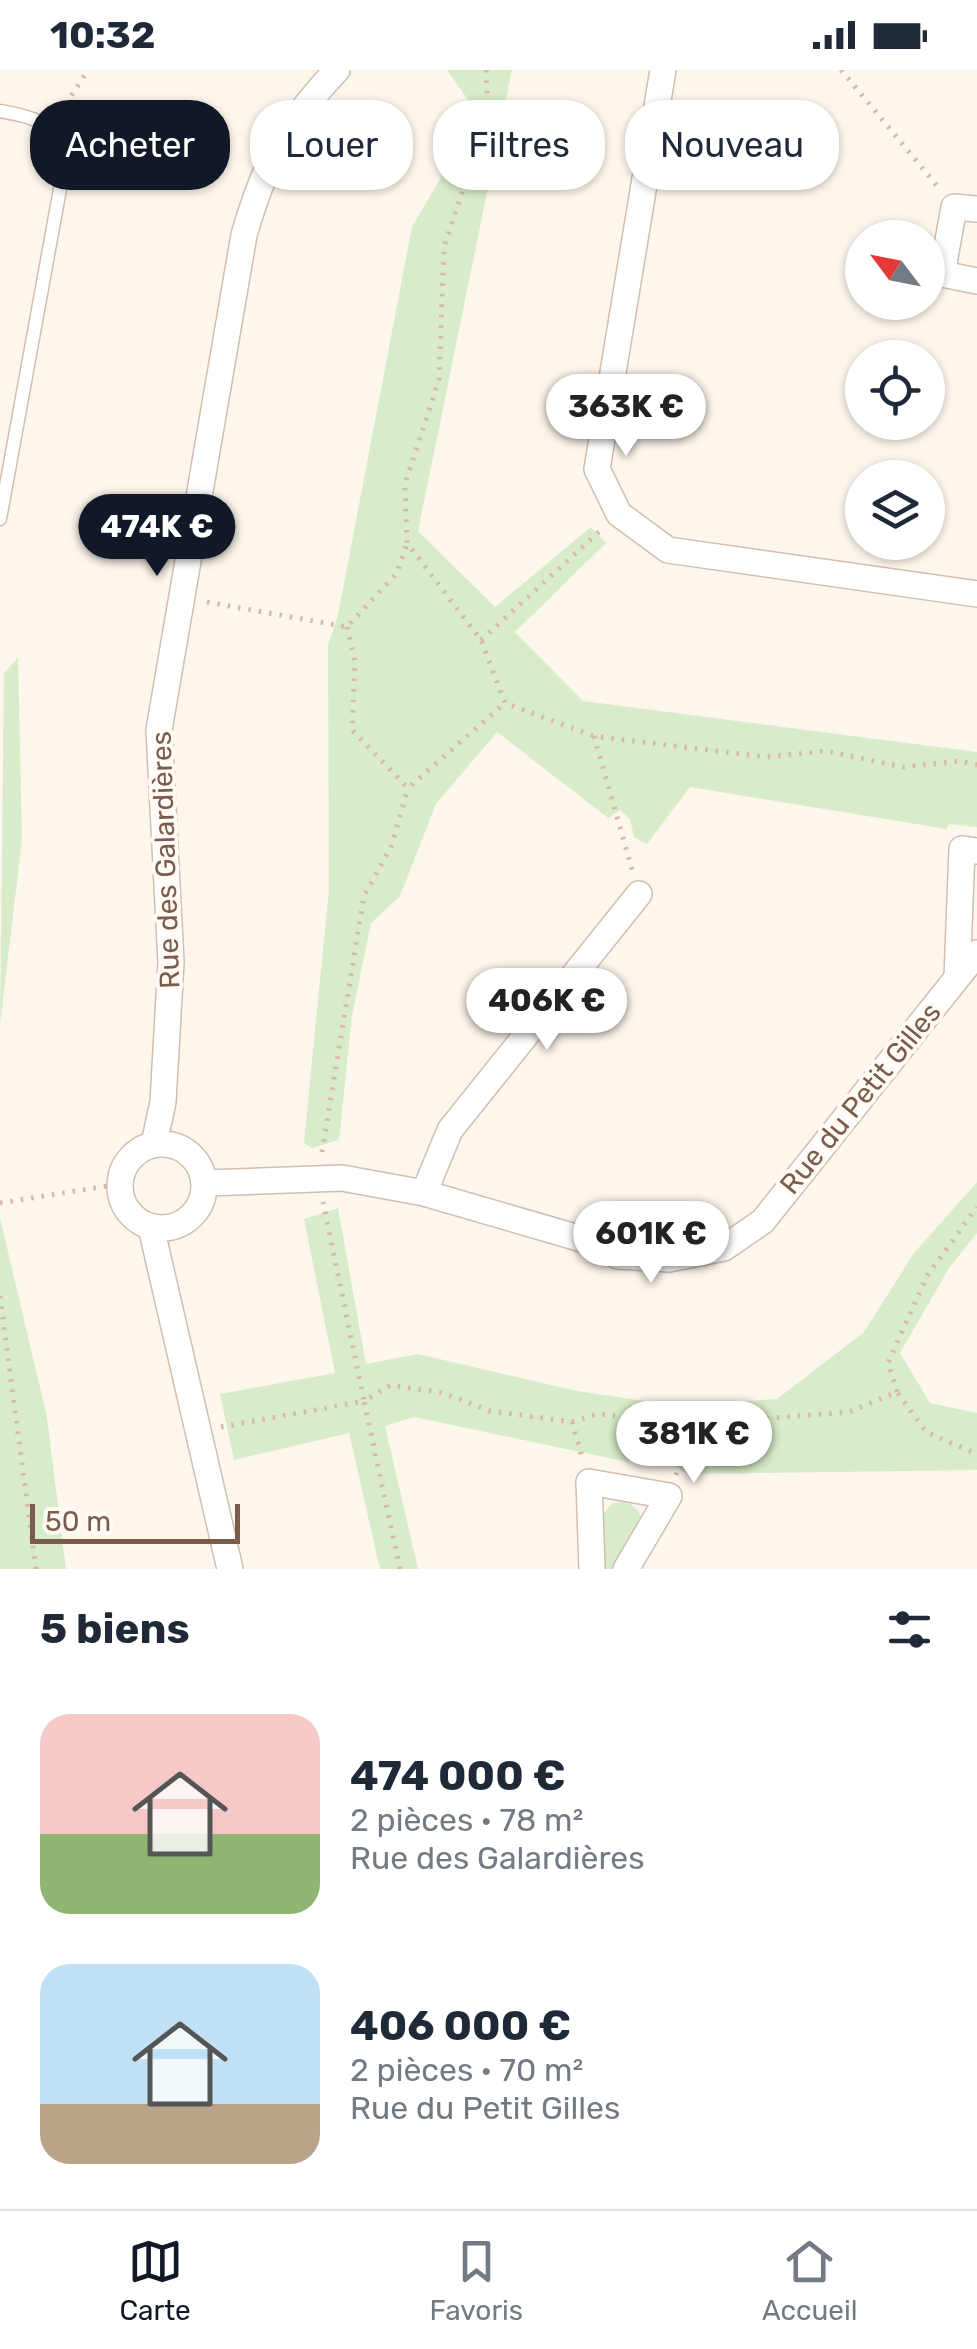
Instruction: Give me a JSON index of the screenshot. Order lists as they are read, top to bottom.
{
  "streets": {
    "street": ["Rue des Galardières", "Rue du Petit Gilles"]
  },
  "crossings": [
    ["Rue des Galardières", "Rue du Petit Gilles"]
  ],
  "scale_bar": "50 m",
  "north": "top left",
  "page": {
    "status": "10:32",
    "chip": [
      "Acheter",
      "Louer",
      "Filtres",
      "Nouveau"
    ],
    "price": [
      "363K €",
      "474K €",
      "406K €",
      "601K €",
      "381K €"
    ],
    "scale": "50 m",
    "heading": "5 biens",
    "list": [
      {
        "name": "474 000 €",
        "note": "2 pièces · 78 m² · Rue des Galardières"
      },
      {
        "name": "406 000 €",
        "note": "2 pièces · 70 m² · Rue du Petit Gilles"
      }
    ],
    "tabs": ["Carte", "Favoris", "Accueil"]
  }
}
